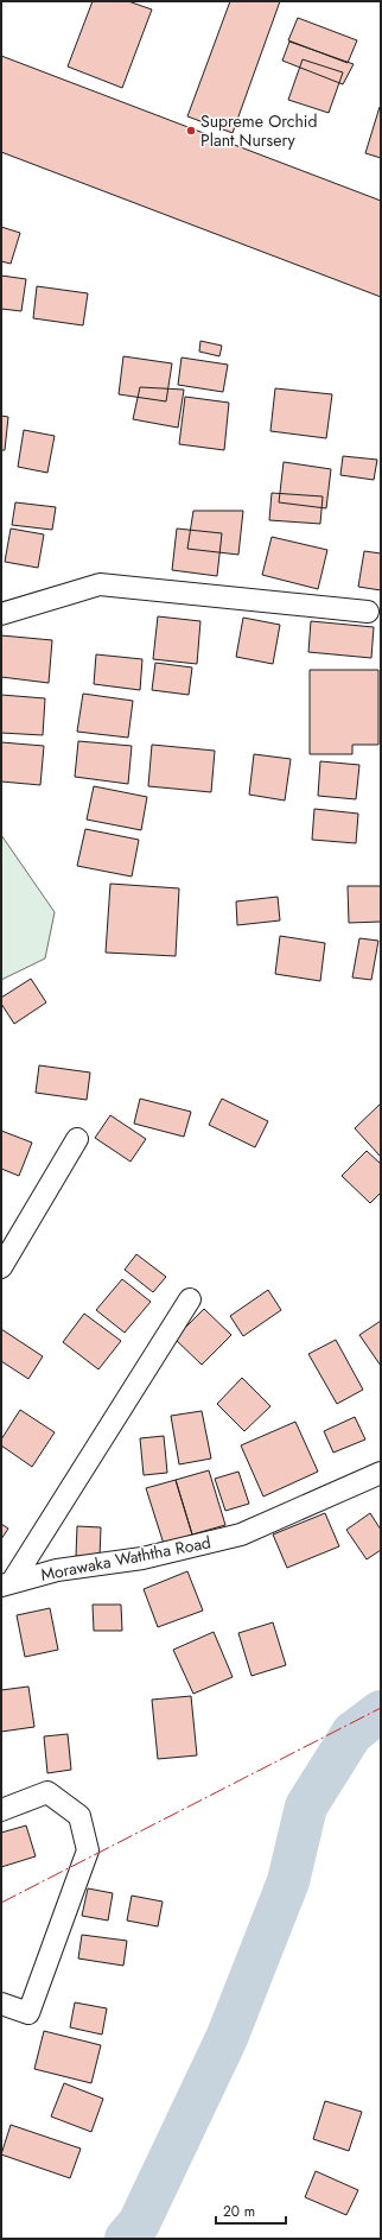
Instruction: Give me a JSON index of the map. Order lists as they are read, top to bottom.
{
  "streets": {
    "street": ["Morawaka Waththa Road"]
  },
  "places": ["Supreme Orchid Plant Nursery"],
  "scale_bar": "20 m"
}
